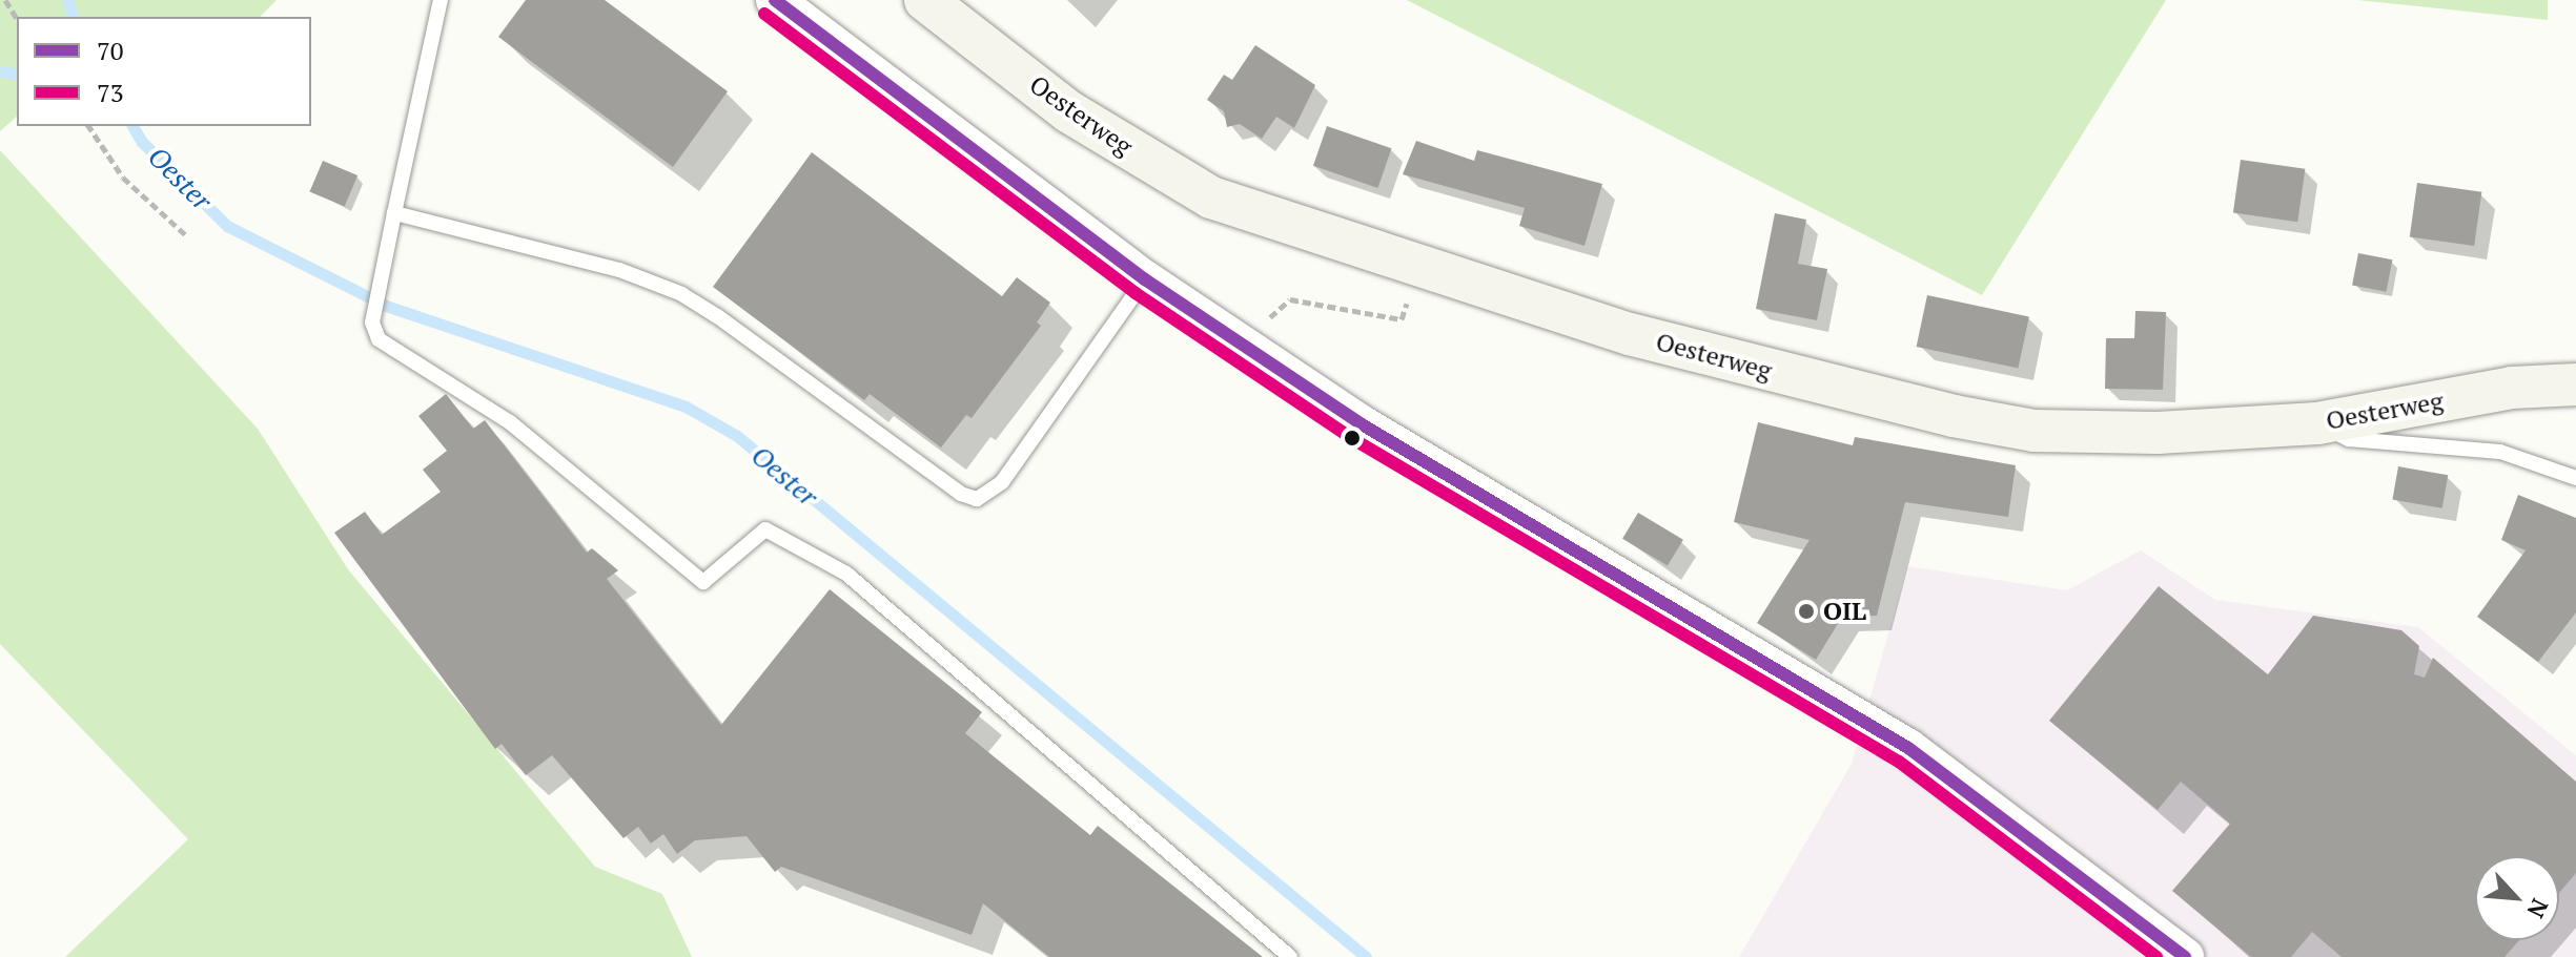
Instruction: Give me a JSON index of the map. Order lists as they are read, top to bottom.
{
  "streets": {
    "main road": ["Oesterweg"]
  },
  "water": ["Oester"],
  "places": ["OIL"],
  "lines": ["transit line 70", "transit line 73"],
  "legend": ["70", "73"],
  "north": "bottom right"
}
